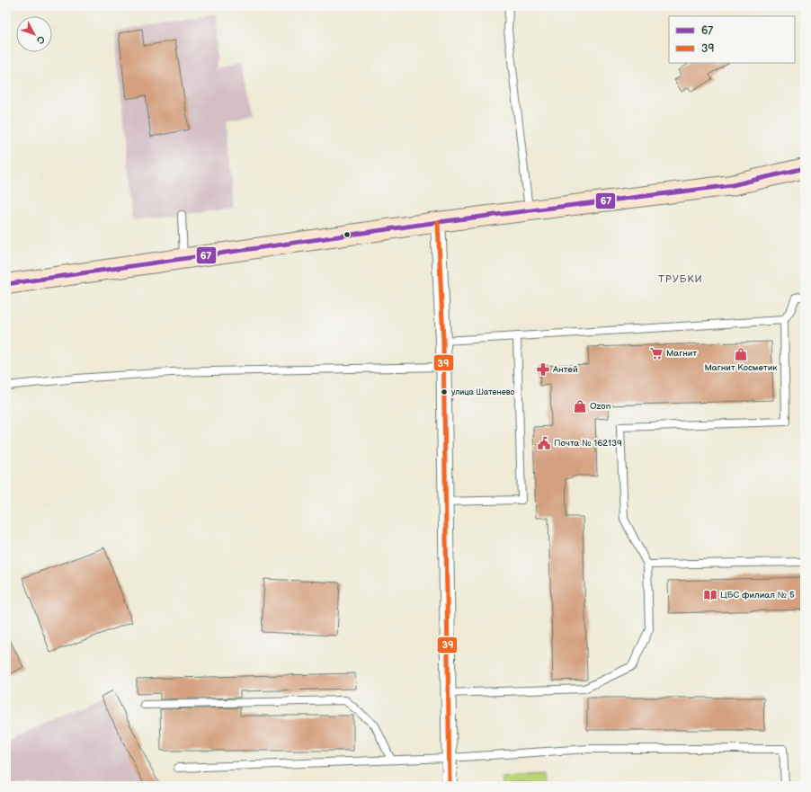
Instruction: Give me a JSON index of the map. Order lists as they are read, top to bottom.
{
  "districts": ["ТРУБКИ"],
  "places": {
    "supermarket": ["Магнит"],
    "shop": ["Магнит Косметик", "Ozon"],
    "pharmacy": ["Антей"],
    "other": ["улица Шатенево"],
    "public building": ["Почта № 162139"],
    "library": ["ЦБС филиал № 5"]
  },
  "lines": ["transit line 67", "transit line 39"],
  "legend": ["67", "39"],
  "north": "bottom right"
}
